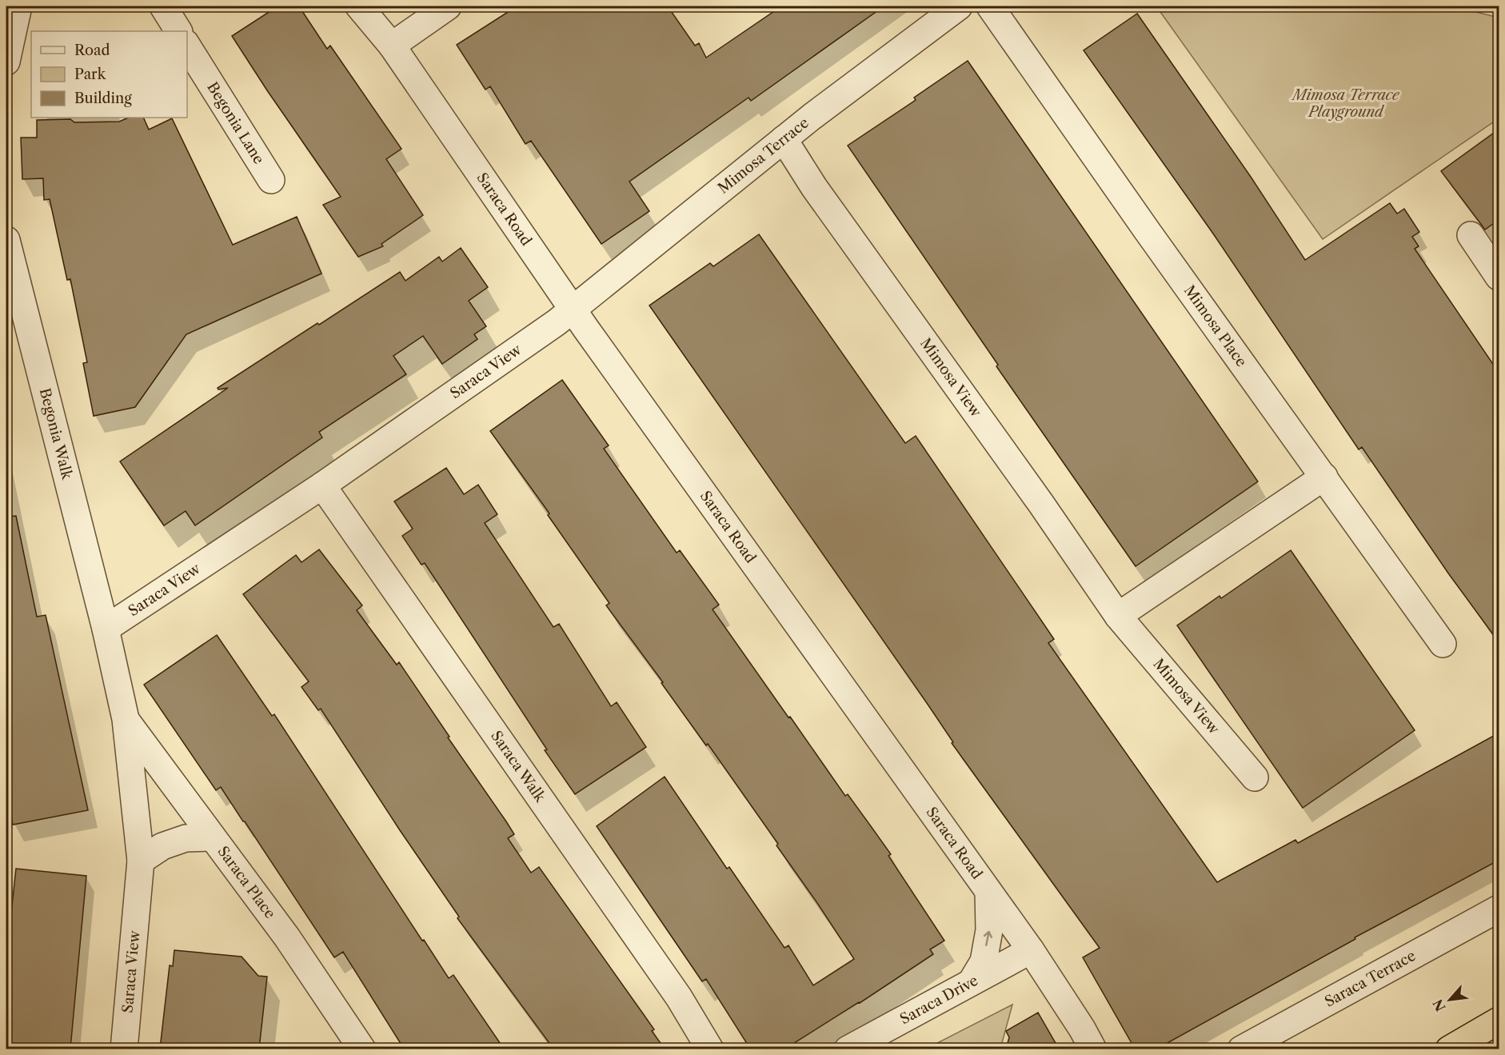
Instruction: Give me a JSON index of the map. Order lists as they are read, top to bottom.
{
  "streets": {
    "street": [
      "Begonia Lane",
      "Mimosa Terrace",
      "Saraca Road",
      "Mimosa Place",
      "Saraca View",
      "Mimosa View",
      "Begonia Walk",
      "Saraca Walk",
      "Saraca Place",
      "Saraca Terrace",
      "Saraca Drive"
    ]
  },
  "crossings": [
    ["Mimosa Terrace", "Saraca Road"],
    ["Mimosa Terrace", "Saraca View"],
    ["Mimosa Terrace", "Mimosa View"],
    ["Saraca Road", "Saraca View"],
    ["Saraca Road", "Saraca Drive"],
    ["Saraca View", "Begonia Walk"],
    ["Saraca View", "Saraca Walk"],
    ["Saraca View", "Saraca Place"]
  ],
  "parks": ["Mimosa Terrace Playground"],
  "legend": ["Road", "Park", "Building"],
  "north": "bottom left"
}
